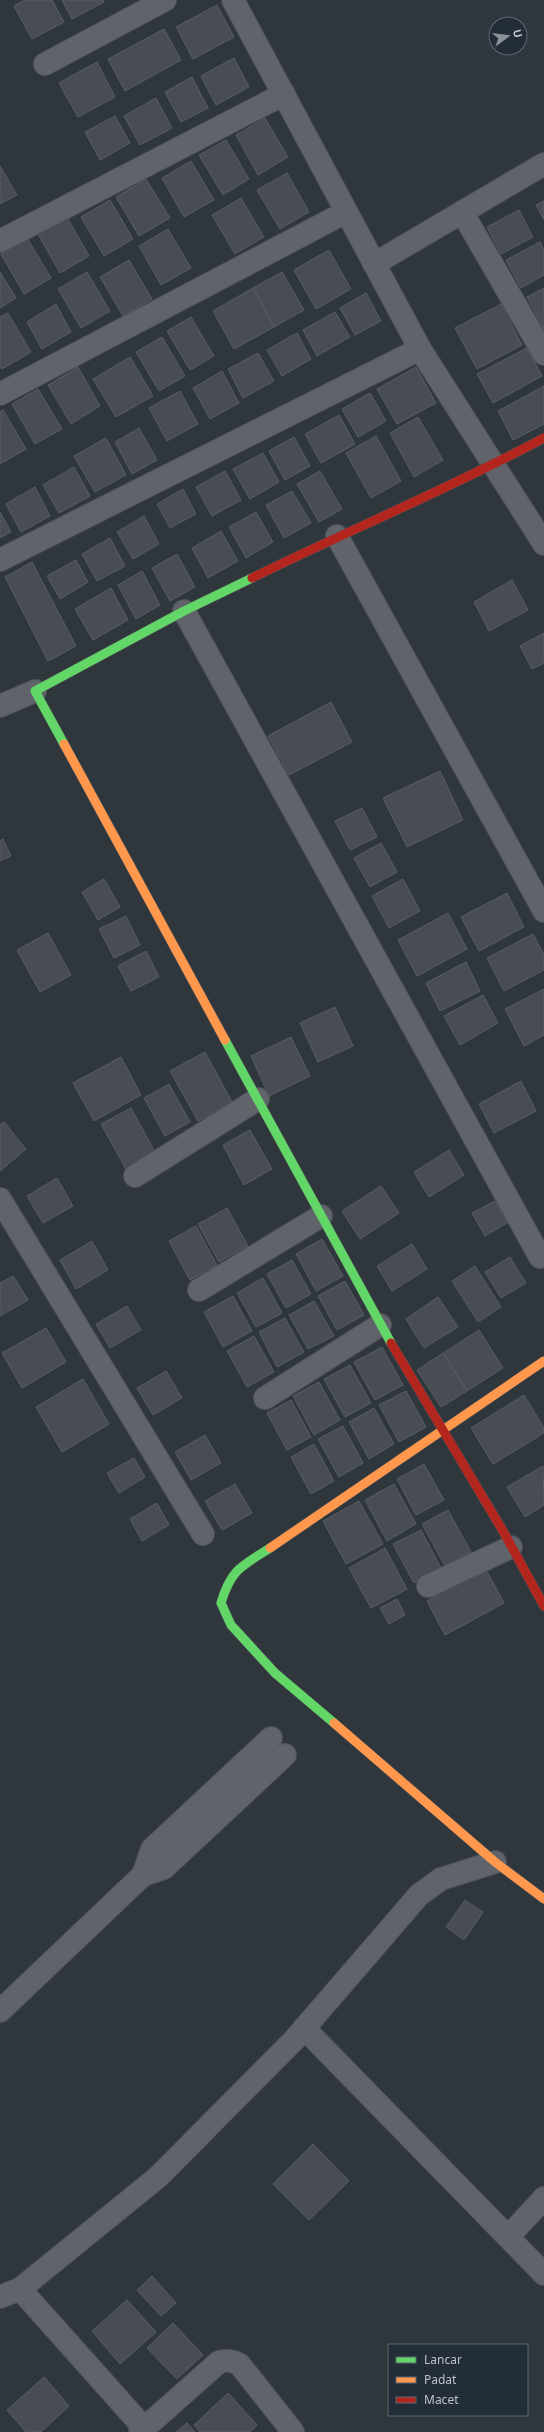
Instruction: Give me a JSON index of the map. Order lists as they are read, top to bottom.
{
  "legend": ["Lancar", "Padat", "Macet"],
  "north": "right"
}
